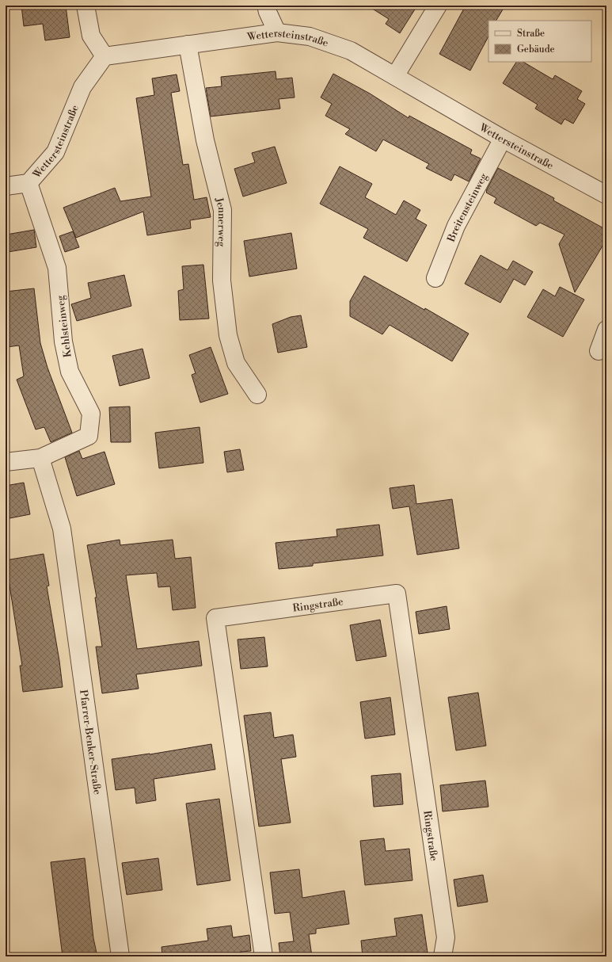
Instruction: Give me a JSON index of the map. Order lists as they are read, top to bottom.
{
  "streets": {
    "street": [
      "Wettersteinstraße",
      "Breitensteinweg",
      "Jennerweg",
      "Kehlsteinweg",
      "Ringstraße",
      "Pfarrer-Benker-Straße"
    ]
  },
  "crossings": [
    ["Wettersteinstraße", "Breitensteinweg"],
    ["Wettersteinstraße", "Jennerweg"],
    ["Wettersteinstraße", "Kehlsteinweg"],
    ["Kehlsteinweg", "Pfarrer-Benker-Straße"]
  ],
  "legend": ["Straße", "Gebäude"]
}
